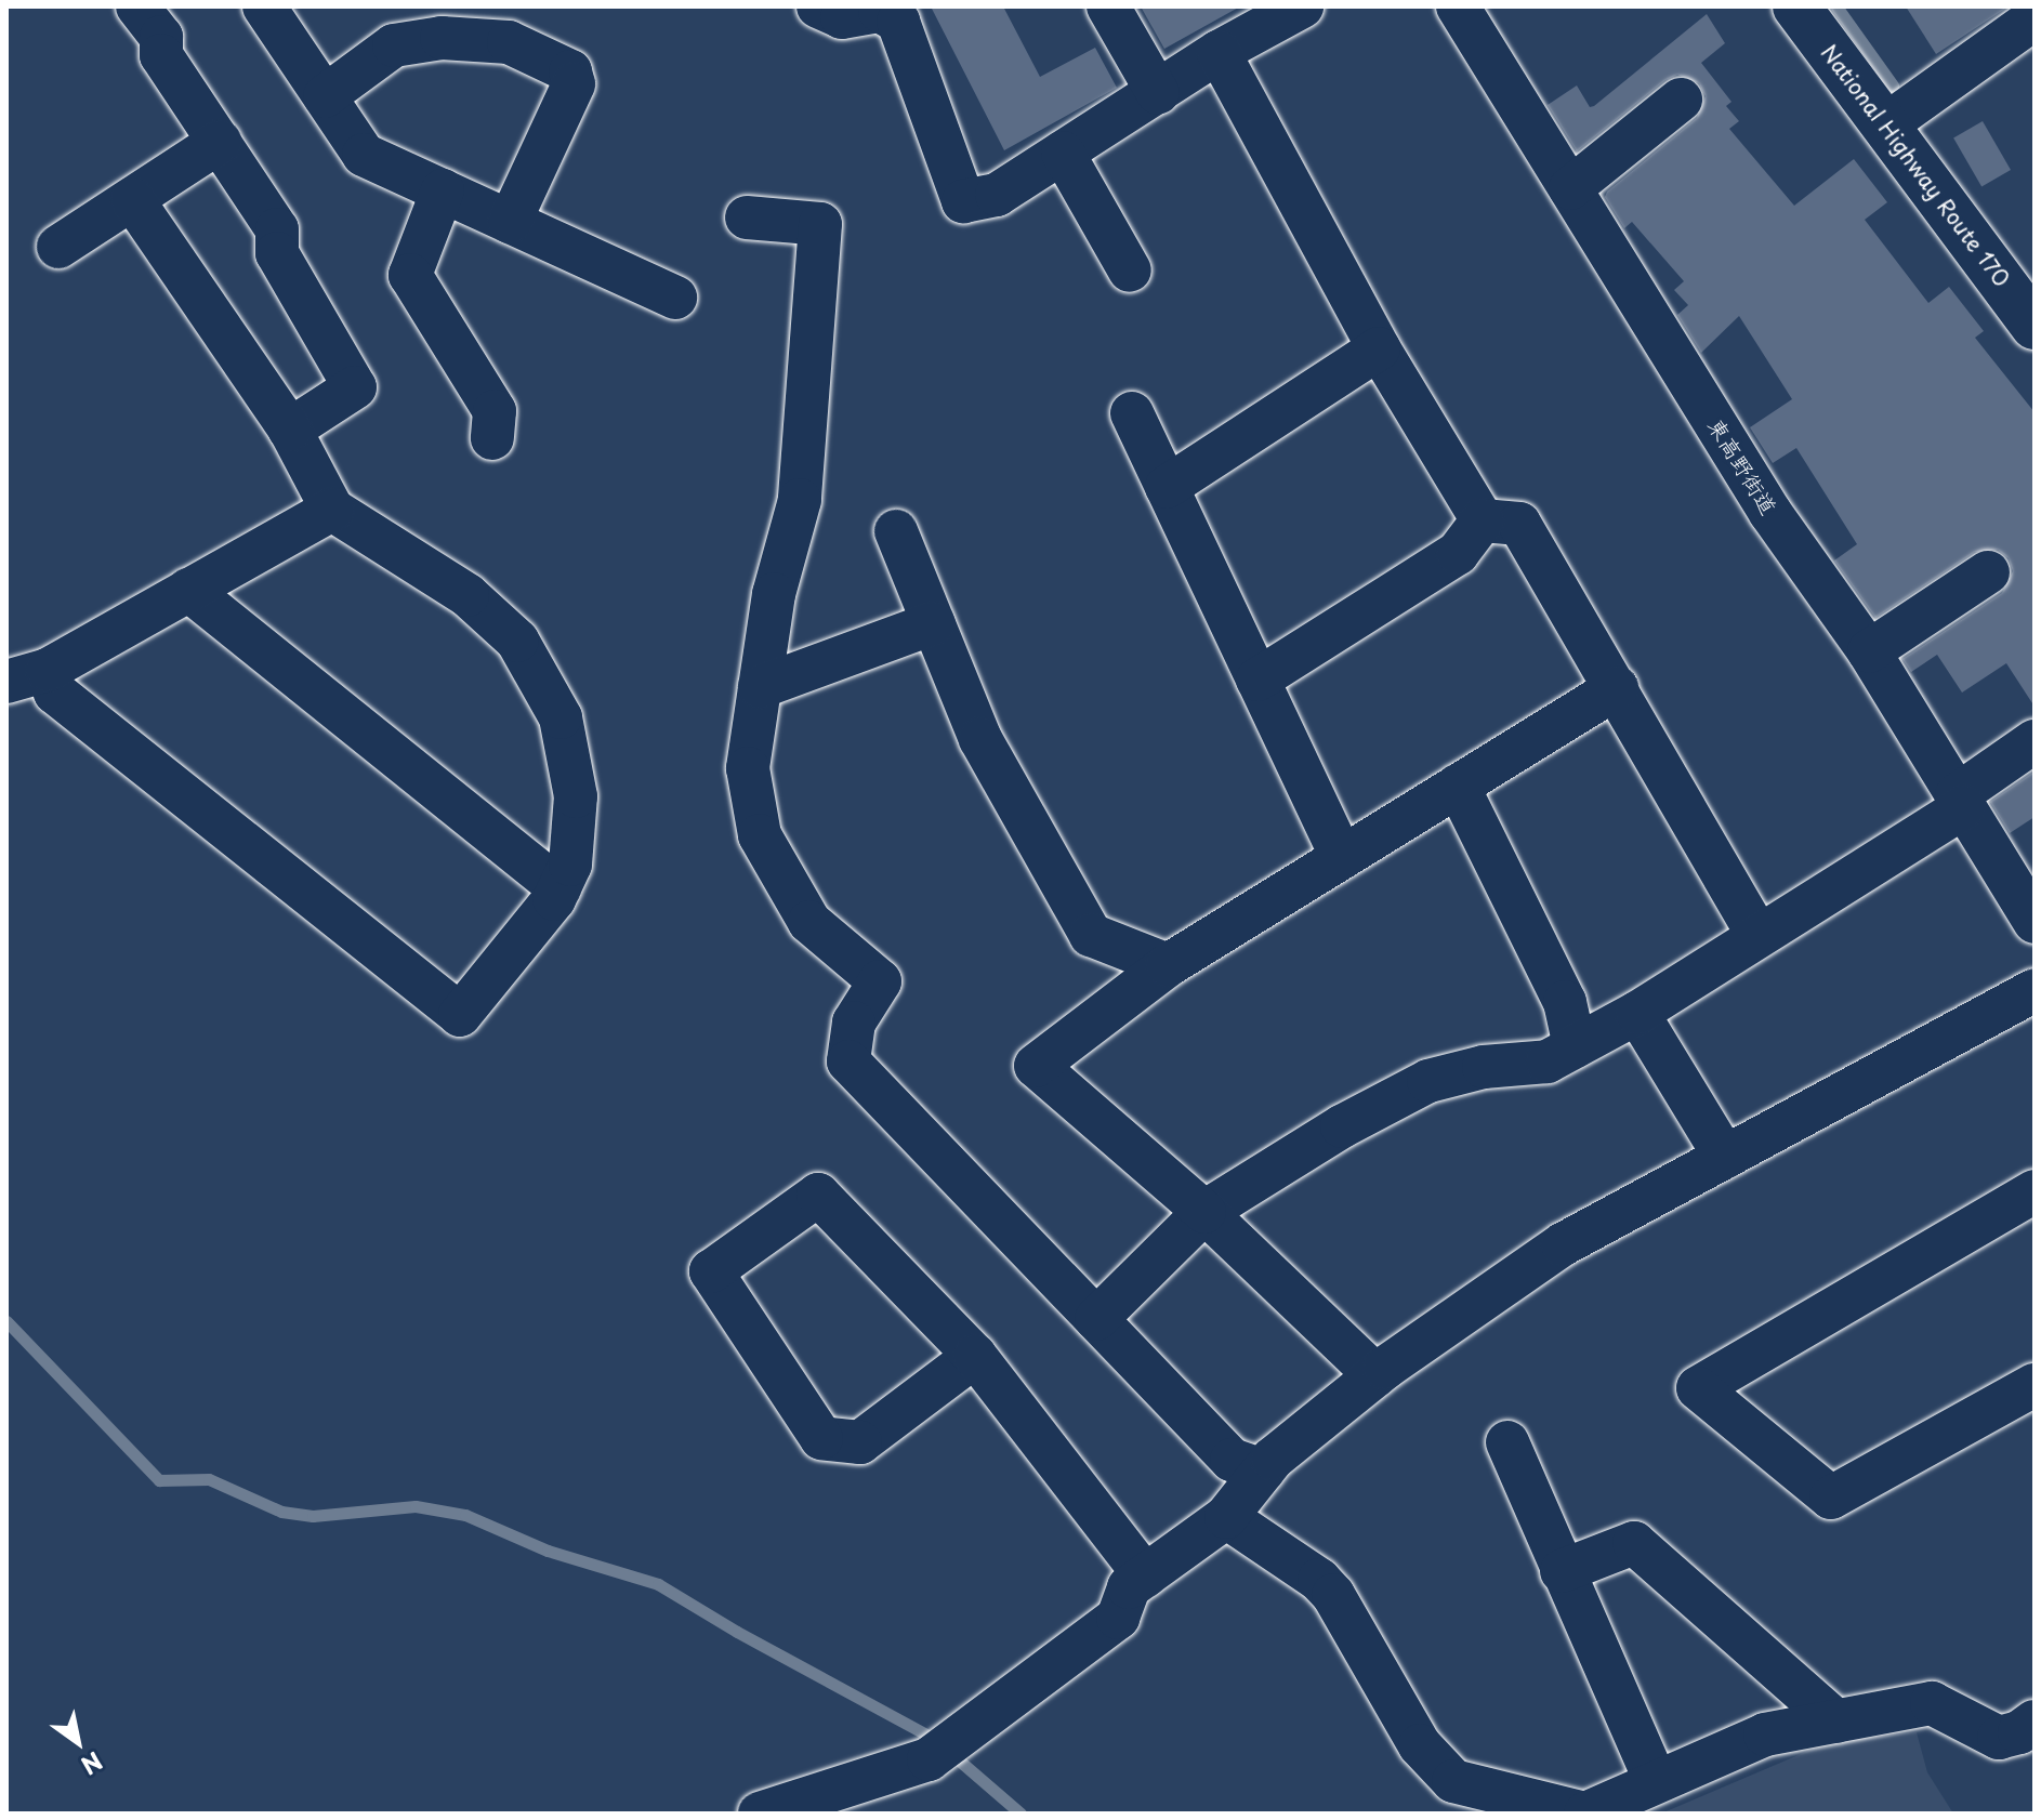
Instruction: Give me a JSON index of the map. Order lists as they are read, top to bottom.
{
  "streets": {
    "highway": ["National Highway Route 170"],
    "street": ["東高野街道"]
  },
  "north": "bottom right"
}
